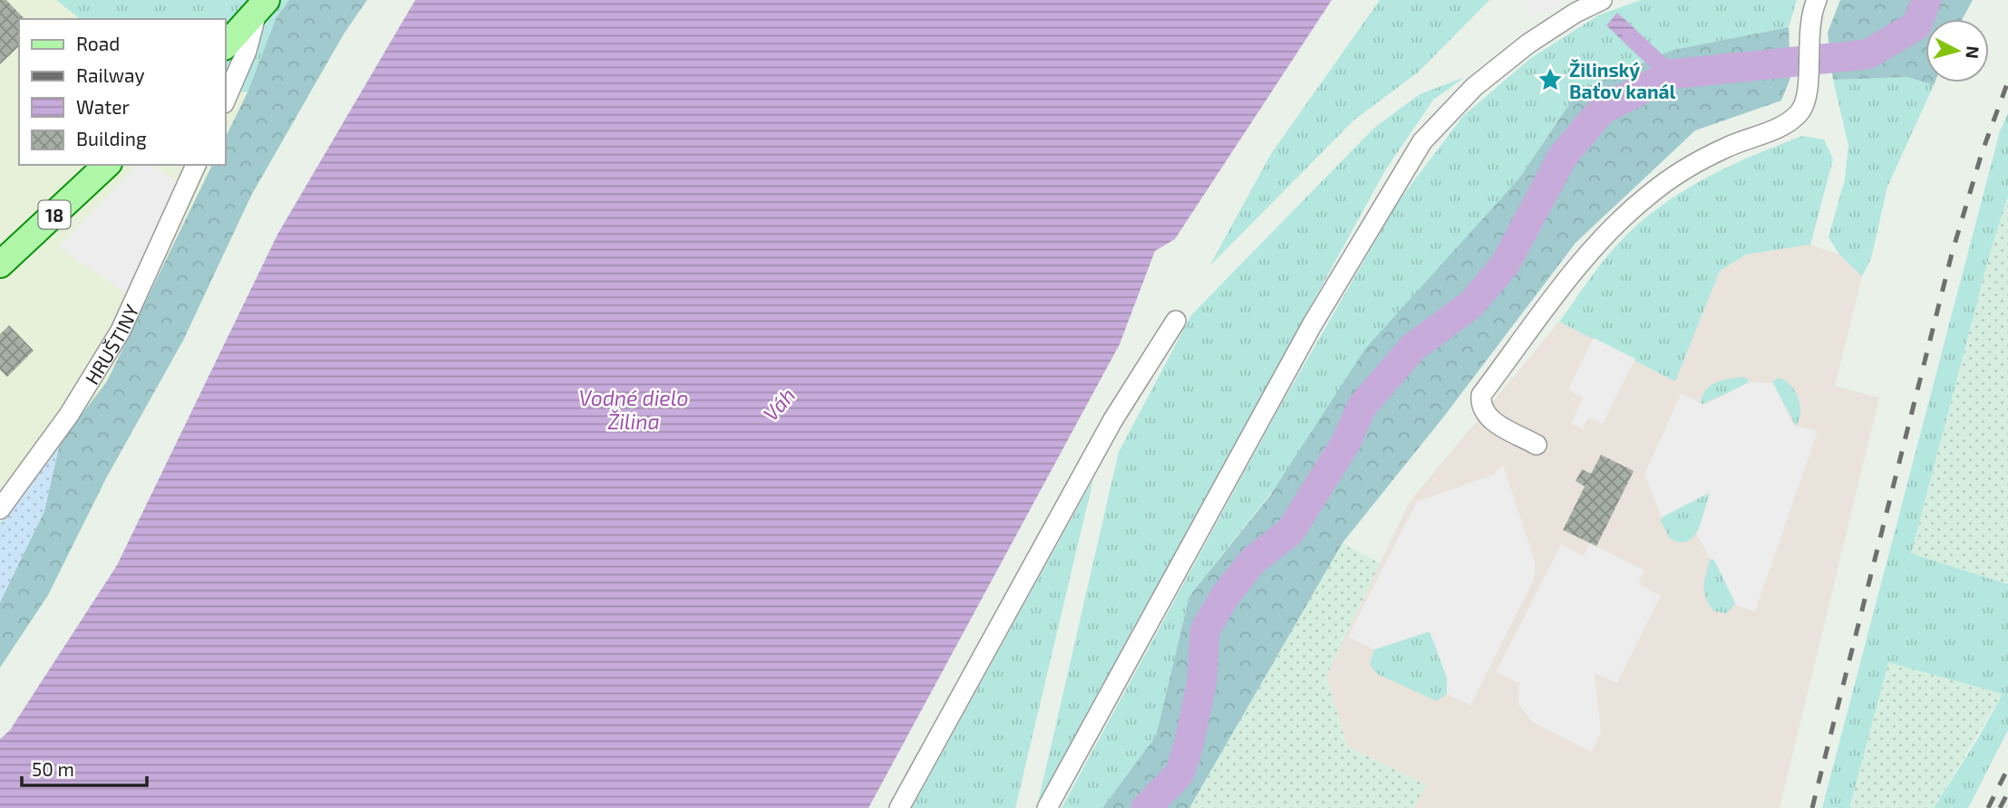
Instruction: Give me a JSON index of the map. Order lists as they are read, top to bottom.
{
  "streets": {
    "main road": ["18"],
    "street": ["HRUŠTINY"]
  },
  "water": ["Vodné dielo Žilina", "Váh"],
  "places": {
    "place": ["Žilinský Baťov kanál"]
  },
  "legend": [
    "Road",
    "Railway",
    "Water",
    "Building"
  ],
  "scale_bar": "50 m",
  "north": "right"
}
